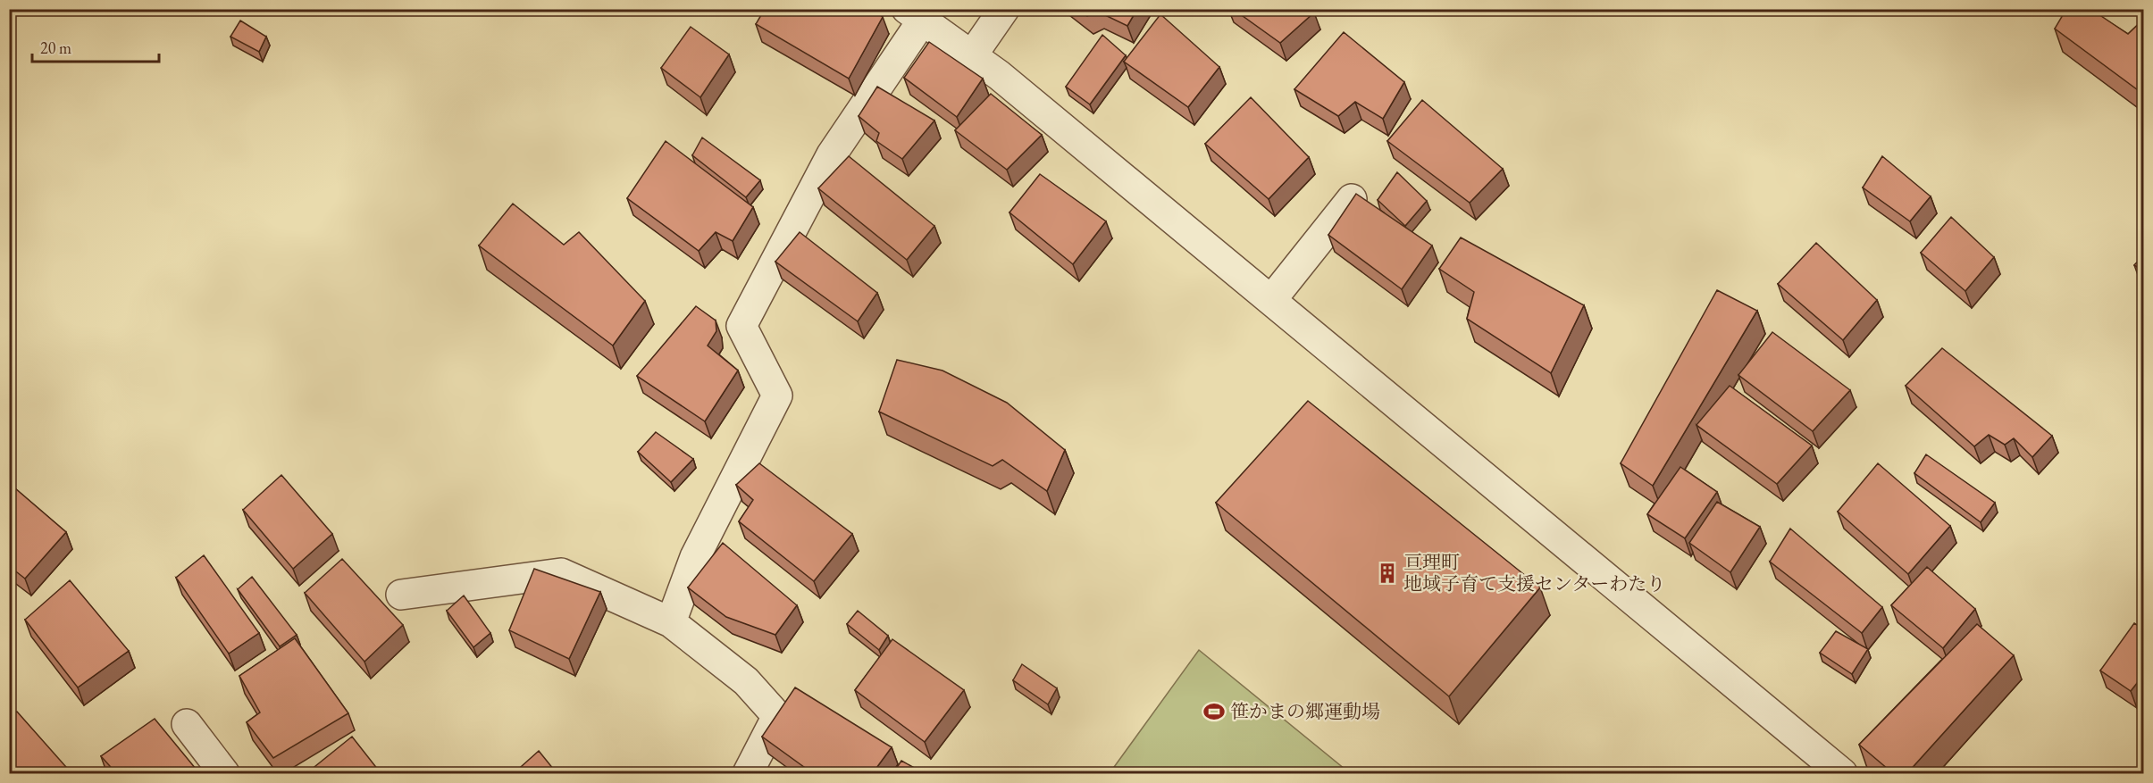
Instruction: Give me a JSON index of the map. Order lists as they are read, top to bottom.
{
  "places": {
    "building": ["亘理町 地域子育て支援センターわたり"],
    "sports": ["笹かまの郷運動場"]
  },
  "scale_bar": "20 m"
}
